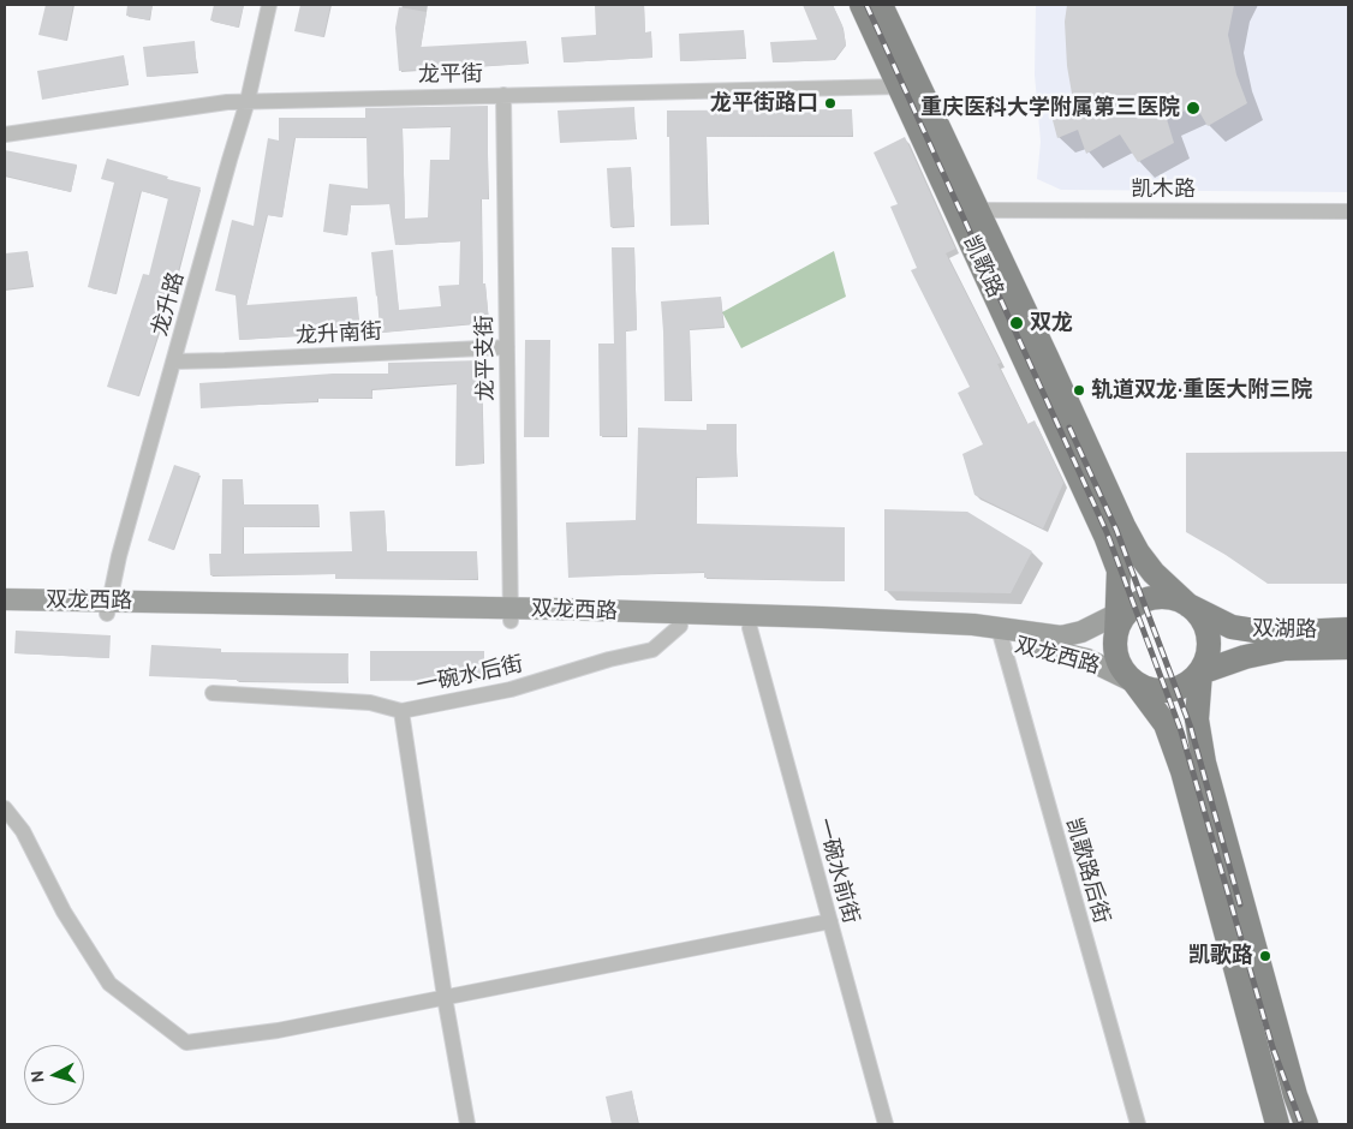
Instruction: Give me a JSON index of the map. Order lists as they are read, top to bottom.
{
  "streets": {
    "main road": ["凯歌路", "双龙西路", "双湖路"],
    "street": [
      "龙平街",
      "凯木路",
      "龙升路",
      "龙升南街",
      "龙平支街",
      "一碗水后街",
      "一碗水前街",
      "凯歌路后街"
    ]
  },
  "crossings": [
    ["龙平街", "凯歌路"],
    ["龙平街", "龙升路"],
    ["龙平街", "龙平支街"],
    ["凯木路", "凯歌路"],
    ["凯歌路", "双龙西路"],
    ["凯歌路", "双湖路"],
    ["龙升路", "龙升南街"],
    ["龙升路", "双龙西路"],
    ["龙升南街", "龙平支街"],
    ["龙平支街", "双龙西路"],
    ["双龙西路", "双湖路"],
    ["双龙西路", "一碗水后街"],
    ["双龙西路", "一碗水前街"],
    ["双龙西路", "凯歌路后街"]
  ],
  "places": [
    "龙平街路口",
    "重庆医科大学附属第三医院",
    "双龙",
    "轨道双龙·重医大附三院",
    "凯歌路"
  ],
  "north": "left"
}
